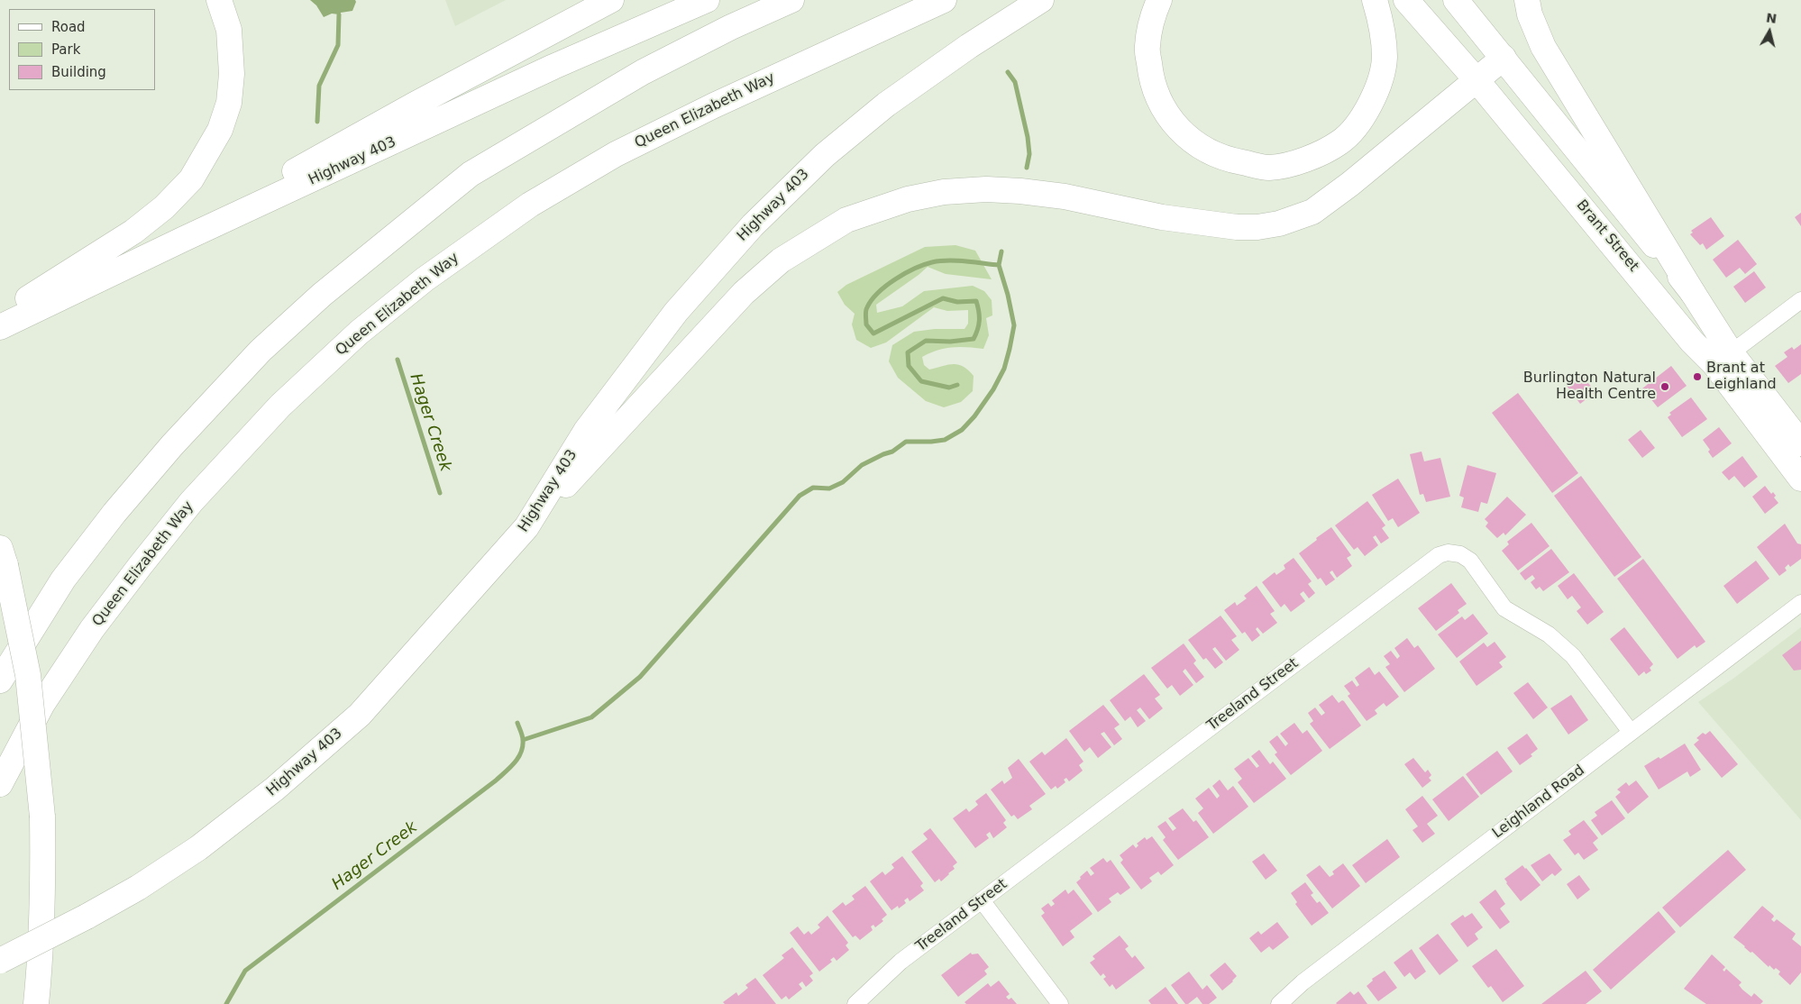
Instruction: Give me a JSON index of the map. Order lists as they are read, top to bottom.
{
  "streets": {
    "main road": ["Queen Elizabeth Way", "Highway 403", "Brant Street"],
    "street": ["Treeland Street", "Leighland Road"]
  },
  "crossings": [
    ["Treeland Street", "Leighland Road"]
  ],
  "water": ["Hager Creek"],
  "places": ["Brant at Leighland", "Burlington Natural Health Centre"],
  "legend": ["Road", "Park", "Building"],
  "north": "top"
}
